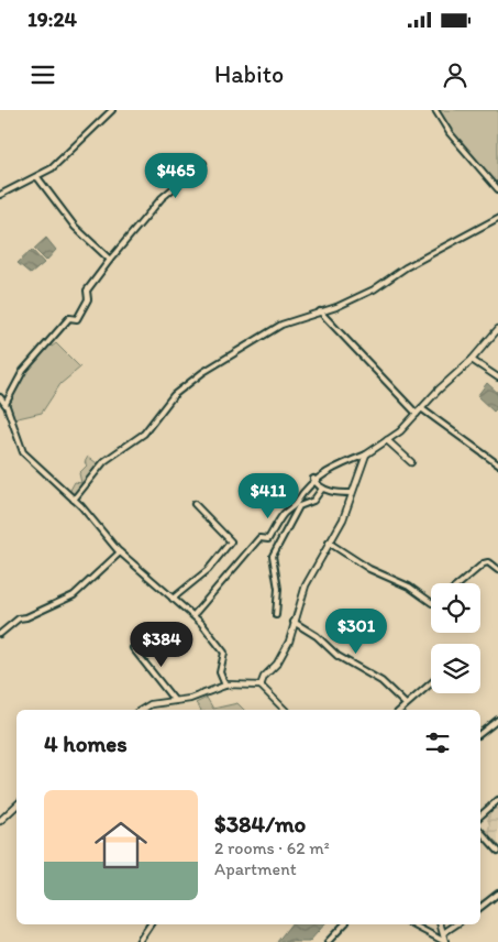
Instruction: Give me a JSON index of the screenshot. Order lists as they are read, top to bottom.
{
  "page": {
    "status": "19:24",
    "header": "Habito",
    "price": [
      "$465",
      "$411",
      "$301",
      "$384"
    ],
    "heading": "4 homes",
    "list": [
      {
        "name": "$384/mo",
        "note": "2 rooms · 62 m² · Apartment"
      }
    ]
  }
}
